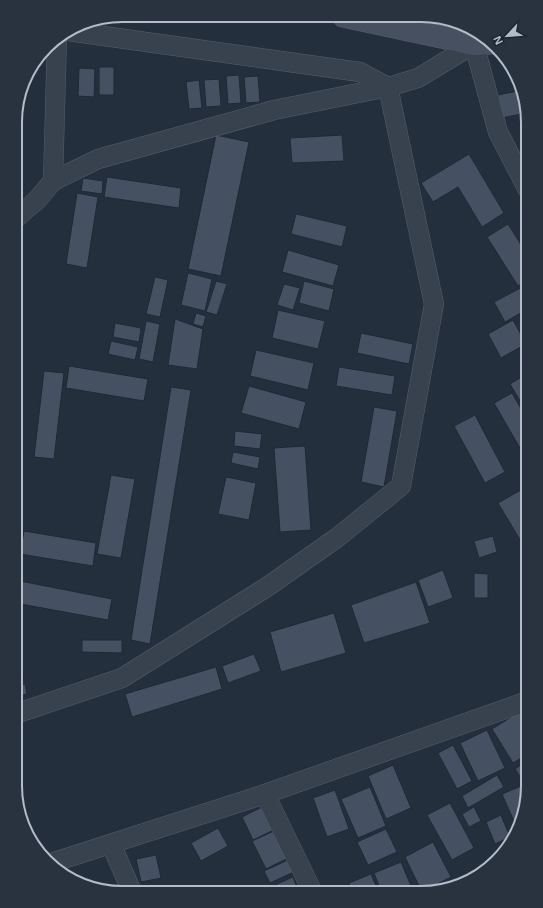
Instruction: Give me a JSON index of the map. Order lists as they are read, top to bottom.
{
  "north": "bottom left"
}
